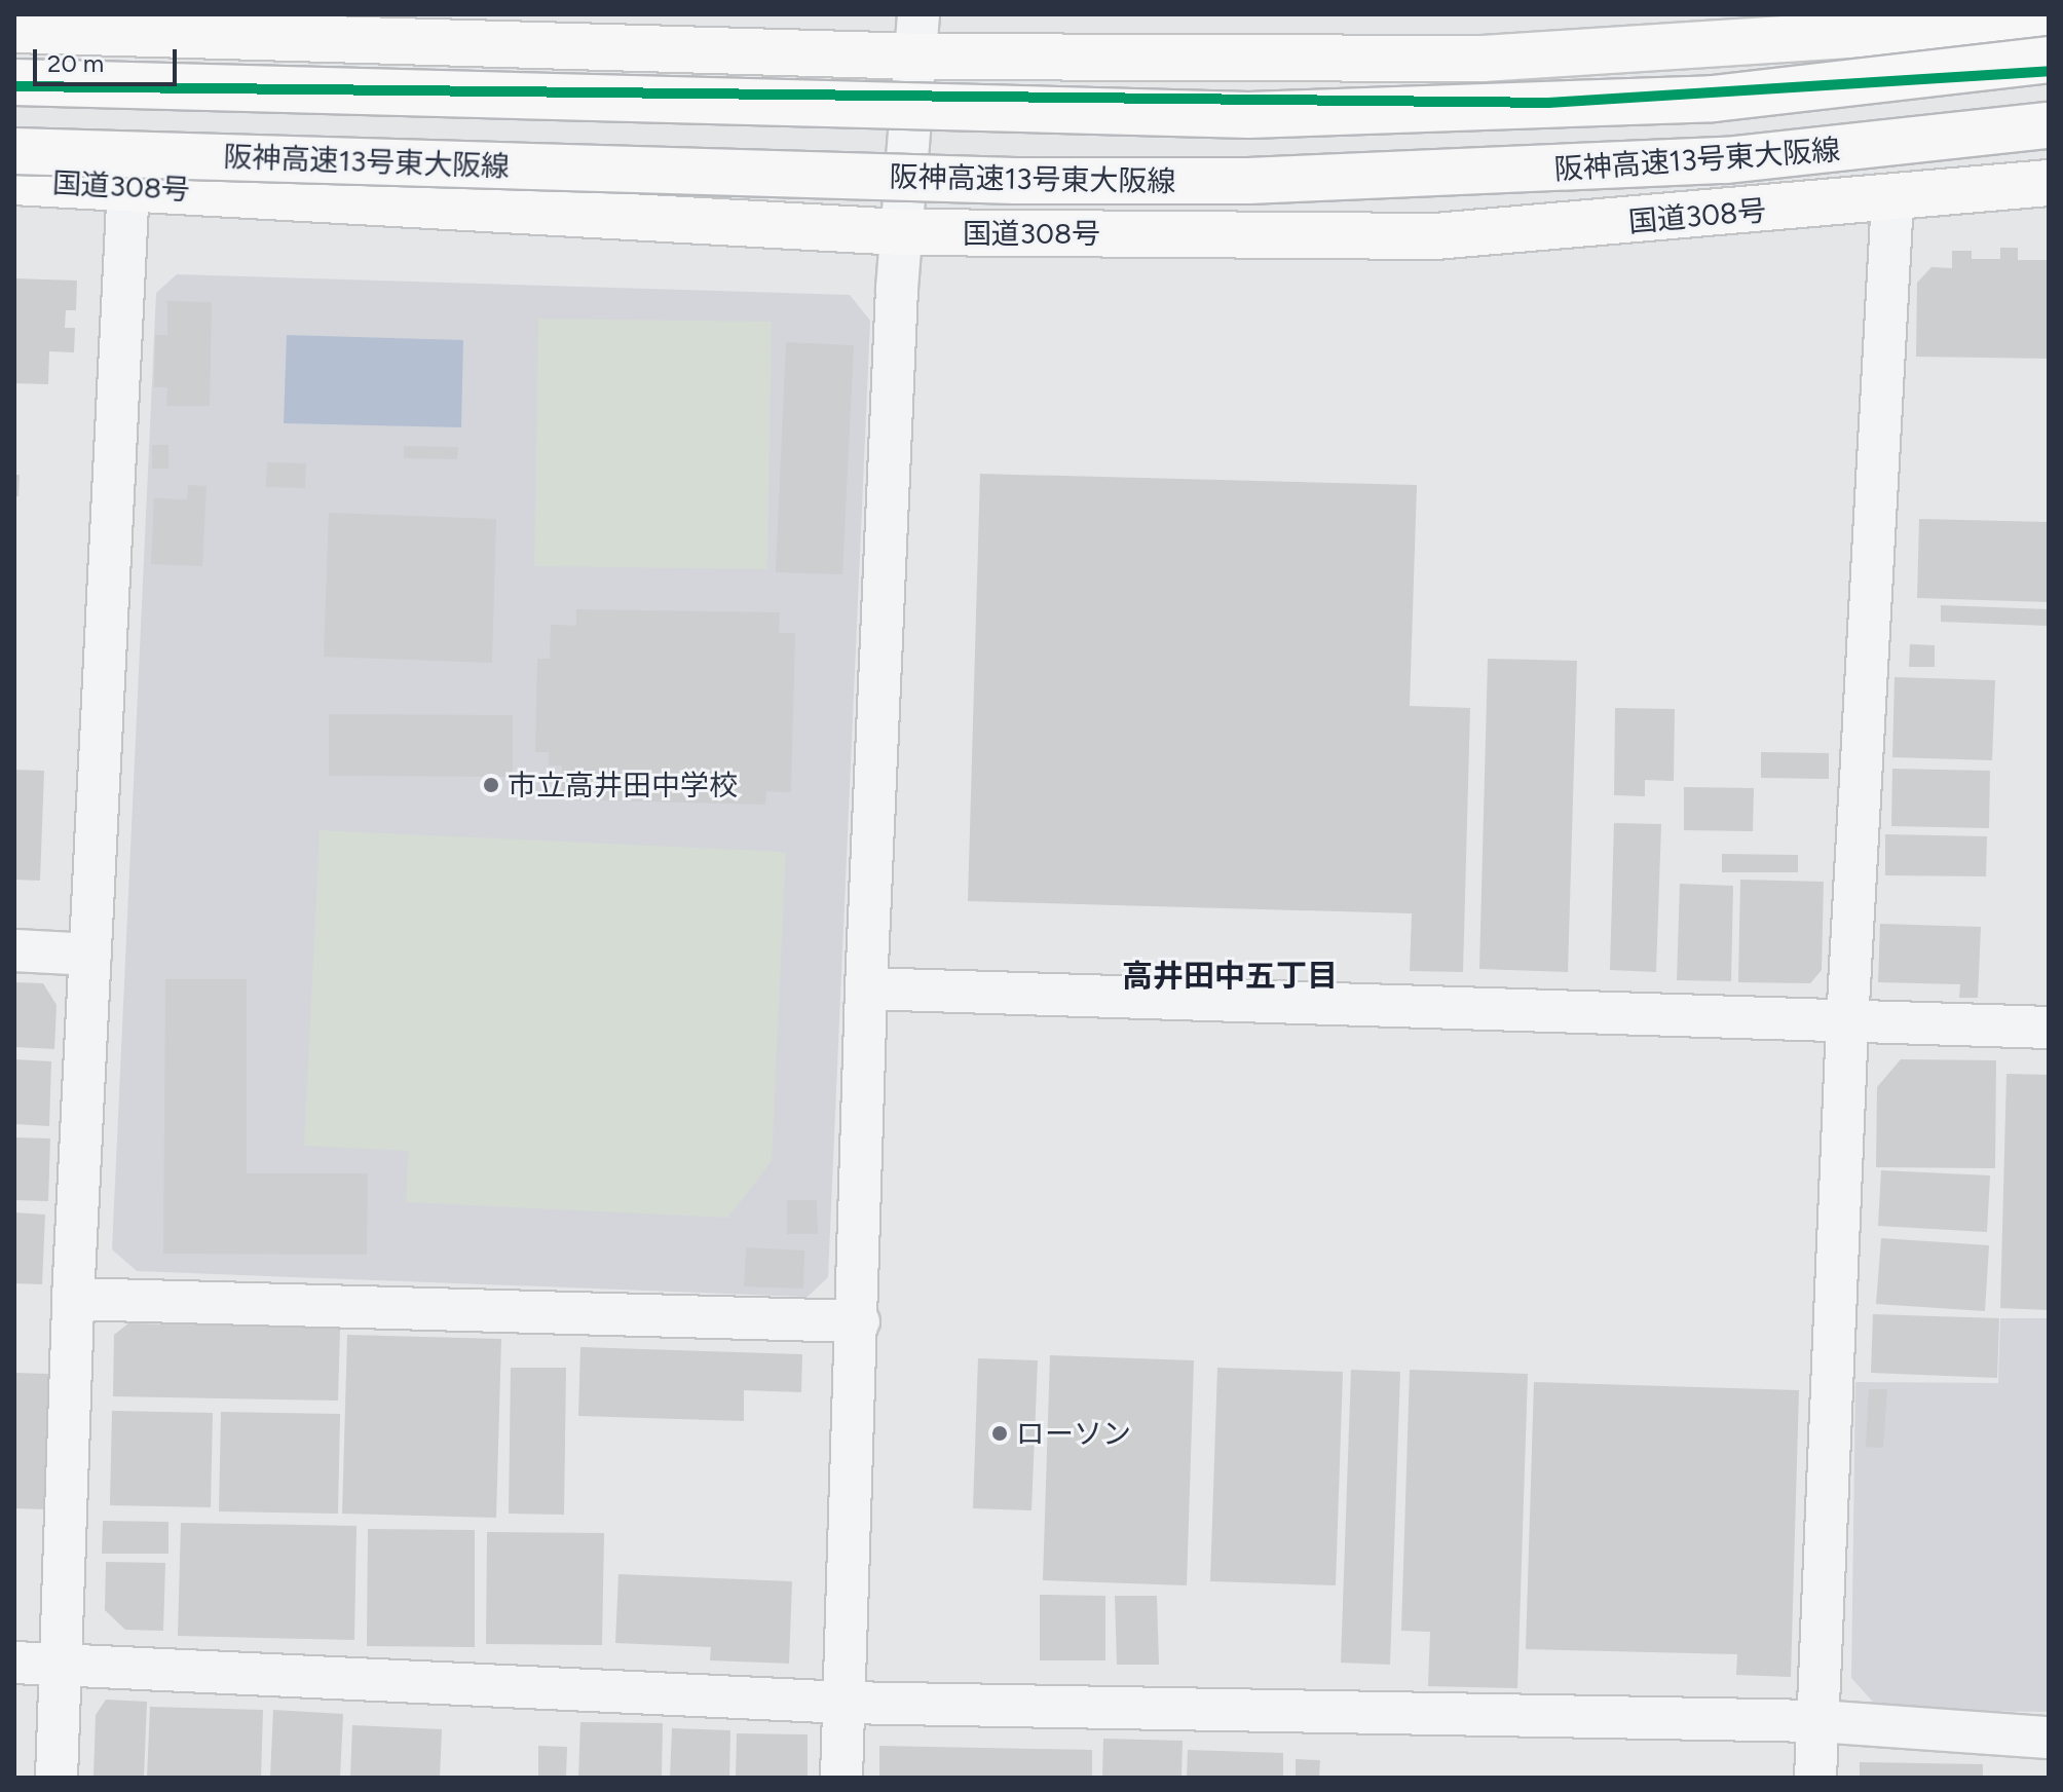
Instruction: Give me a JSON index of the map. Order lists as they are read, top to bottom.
{
  "streets": {
    "highway": ["阪神高速13号東大阪線", "国道308号"]
  },
  "districts": ["高井田中五丁目"],
  "places": ["市立高井田中学校", "ローソン"],
  "scale_bar": "20 m"
}
